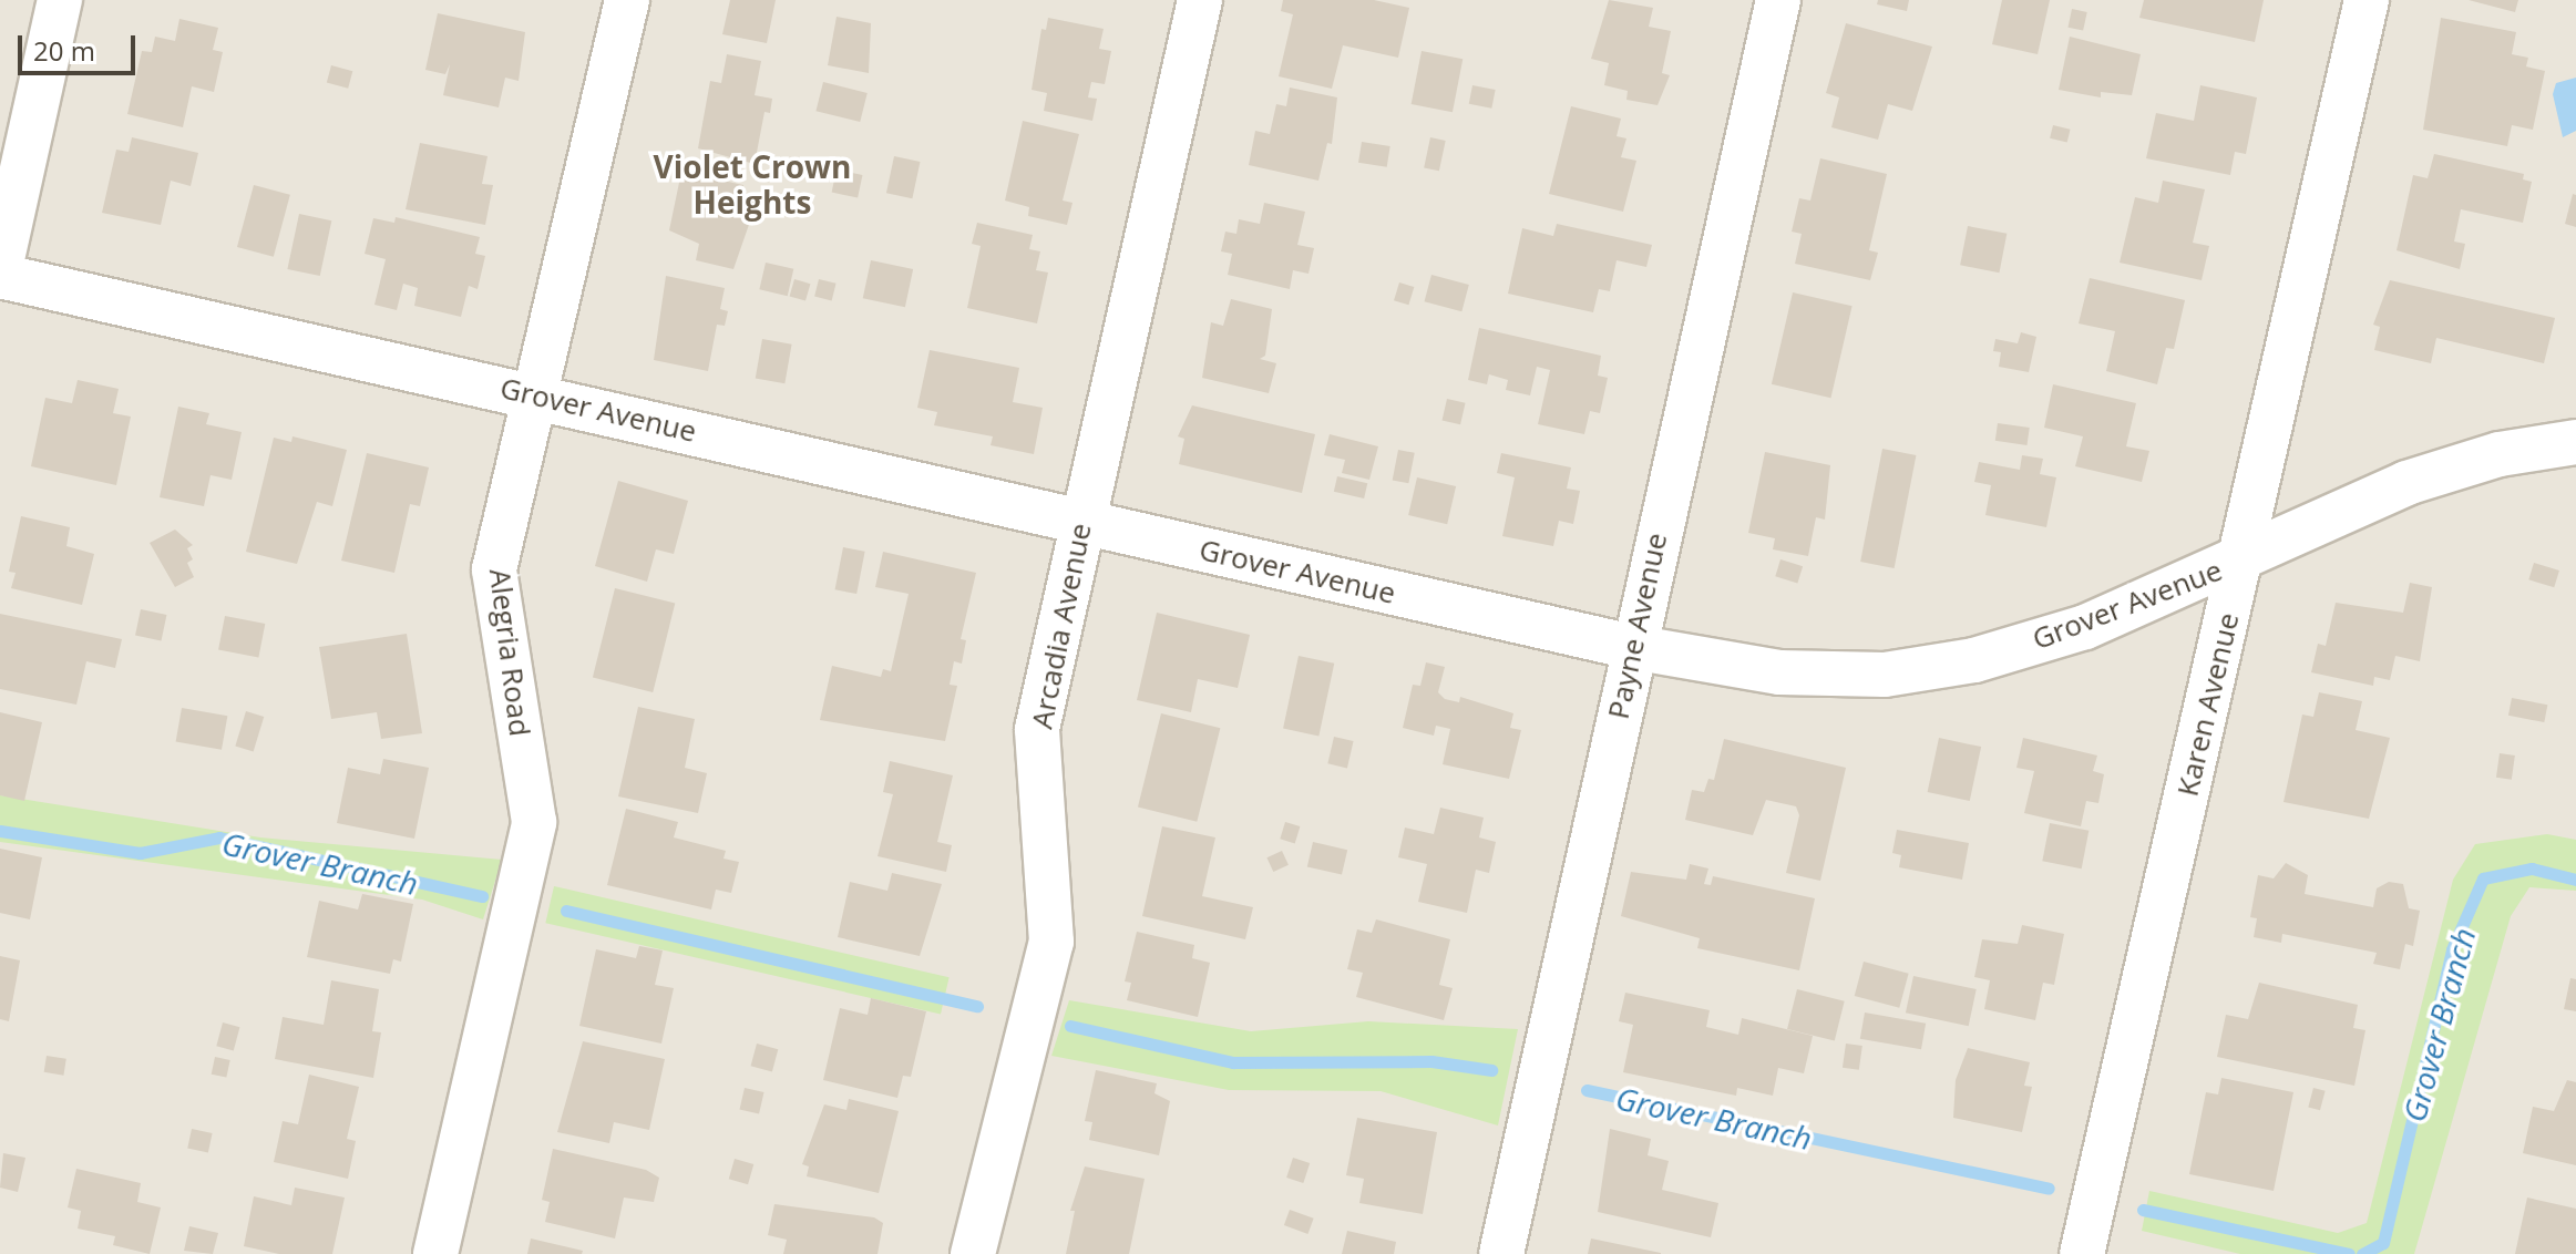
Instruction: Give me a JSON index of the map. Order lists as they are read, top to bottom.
{
  "streets": {
    "street": [
      "Grover Avenue",
      "Arcadia Avenue",
      "Payne Avenue",
      "Alegria Road",
      "Karen Avenue"
    ]
  },
  "crossings": [
    ["Grover Avenue", "Arcadia Avenue"],
    ["Grover Avenue", "Payne Avenue"],
    ["Grover Avenue", "Alegria Road"],
    ["Grover Avenue", "Karen Avenue"]
  ],
  "districts": ["Violet Crown Heights"],
  "water": ["Grover Branch"],
  "scale_bar": "20 m"
}
